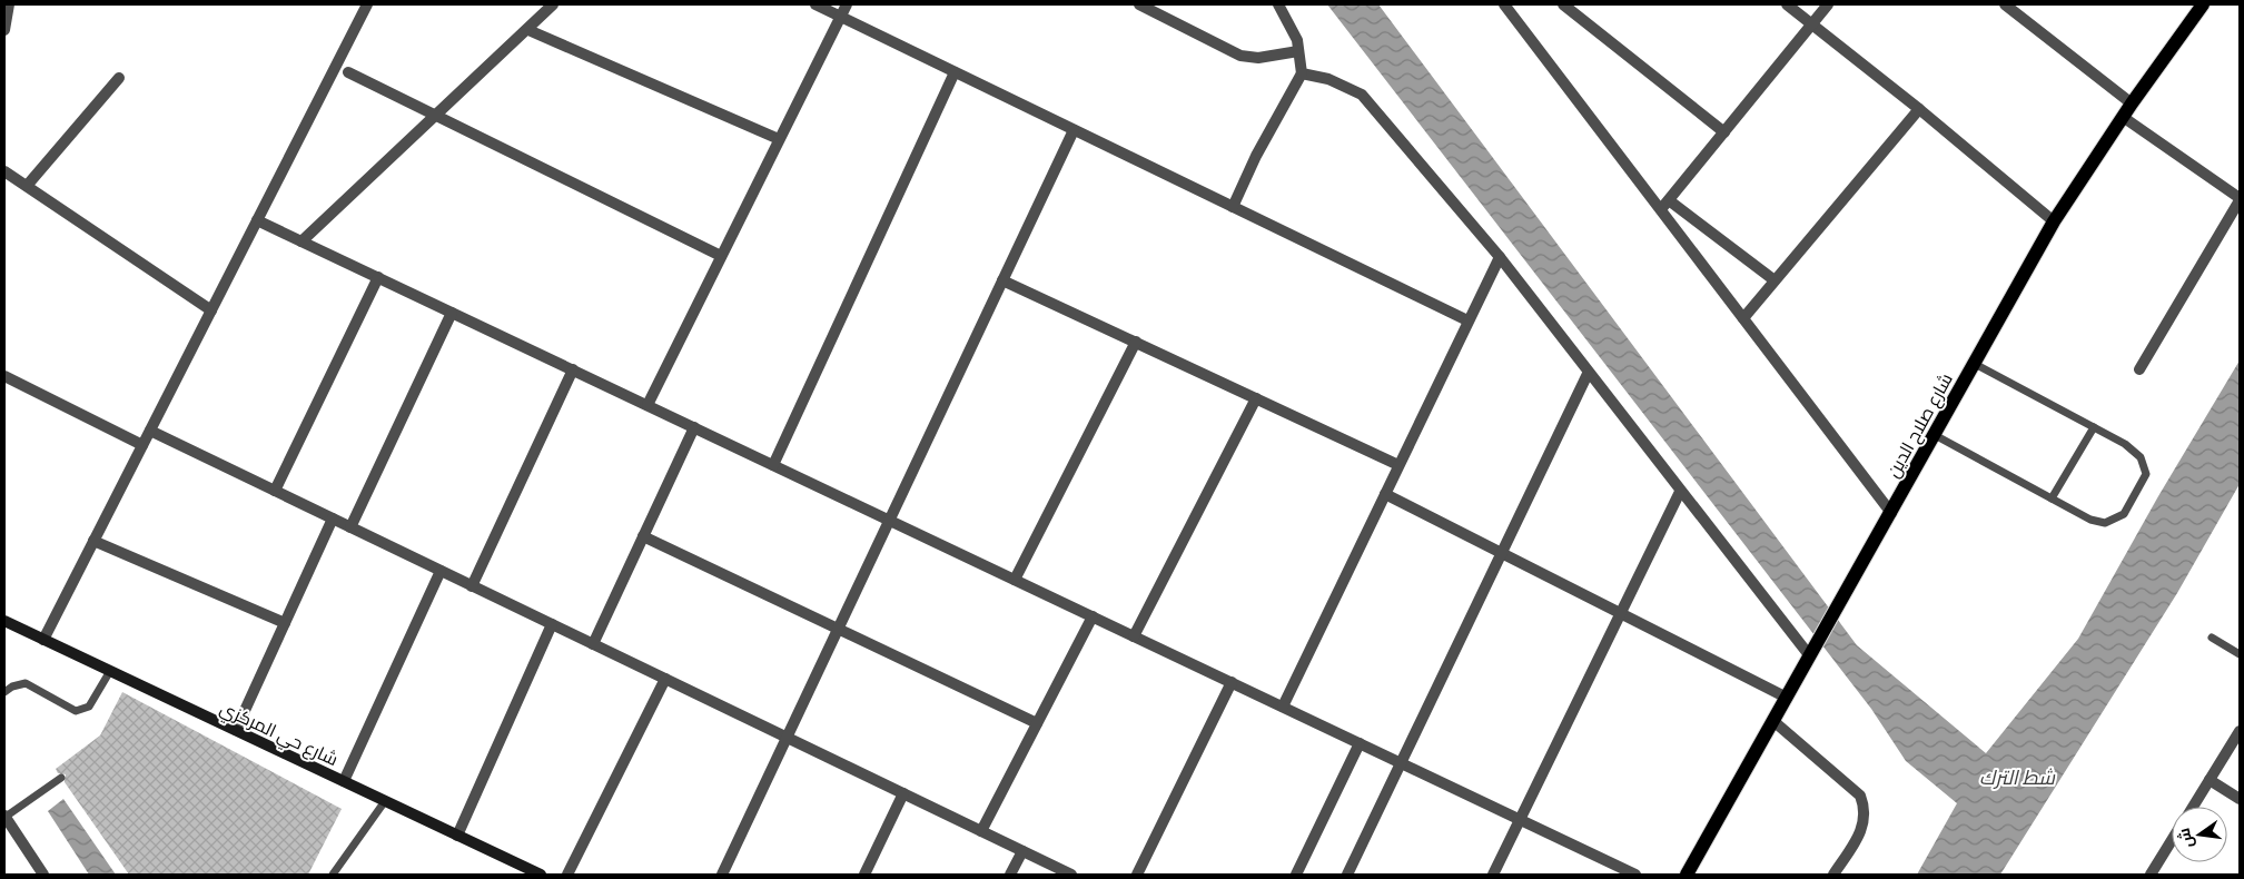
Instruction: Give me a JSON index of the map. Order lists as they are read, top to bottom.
{
  "streets": {
    "main road": ["شارع صلاح الدين", "شارع حي المركزي"]
  },
  "water": ["شط الترك"],
  "north": "left"
}
